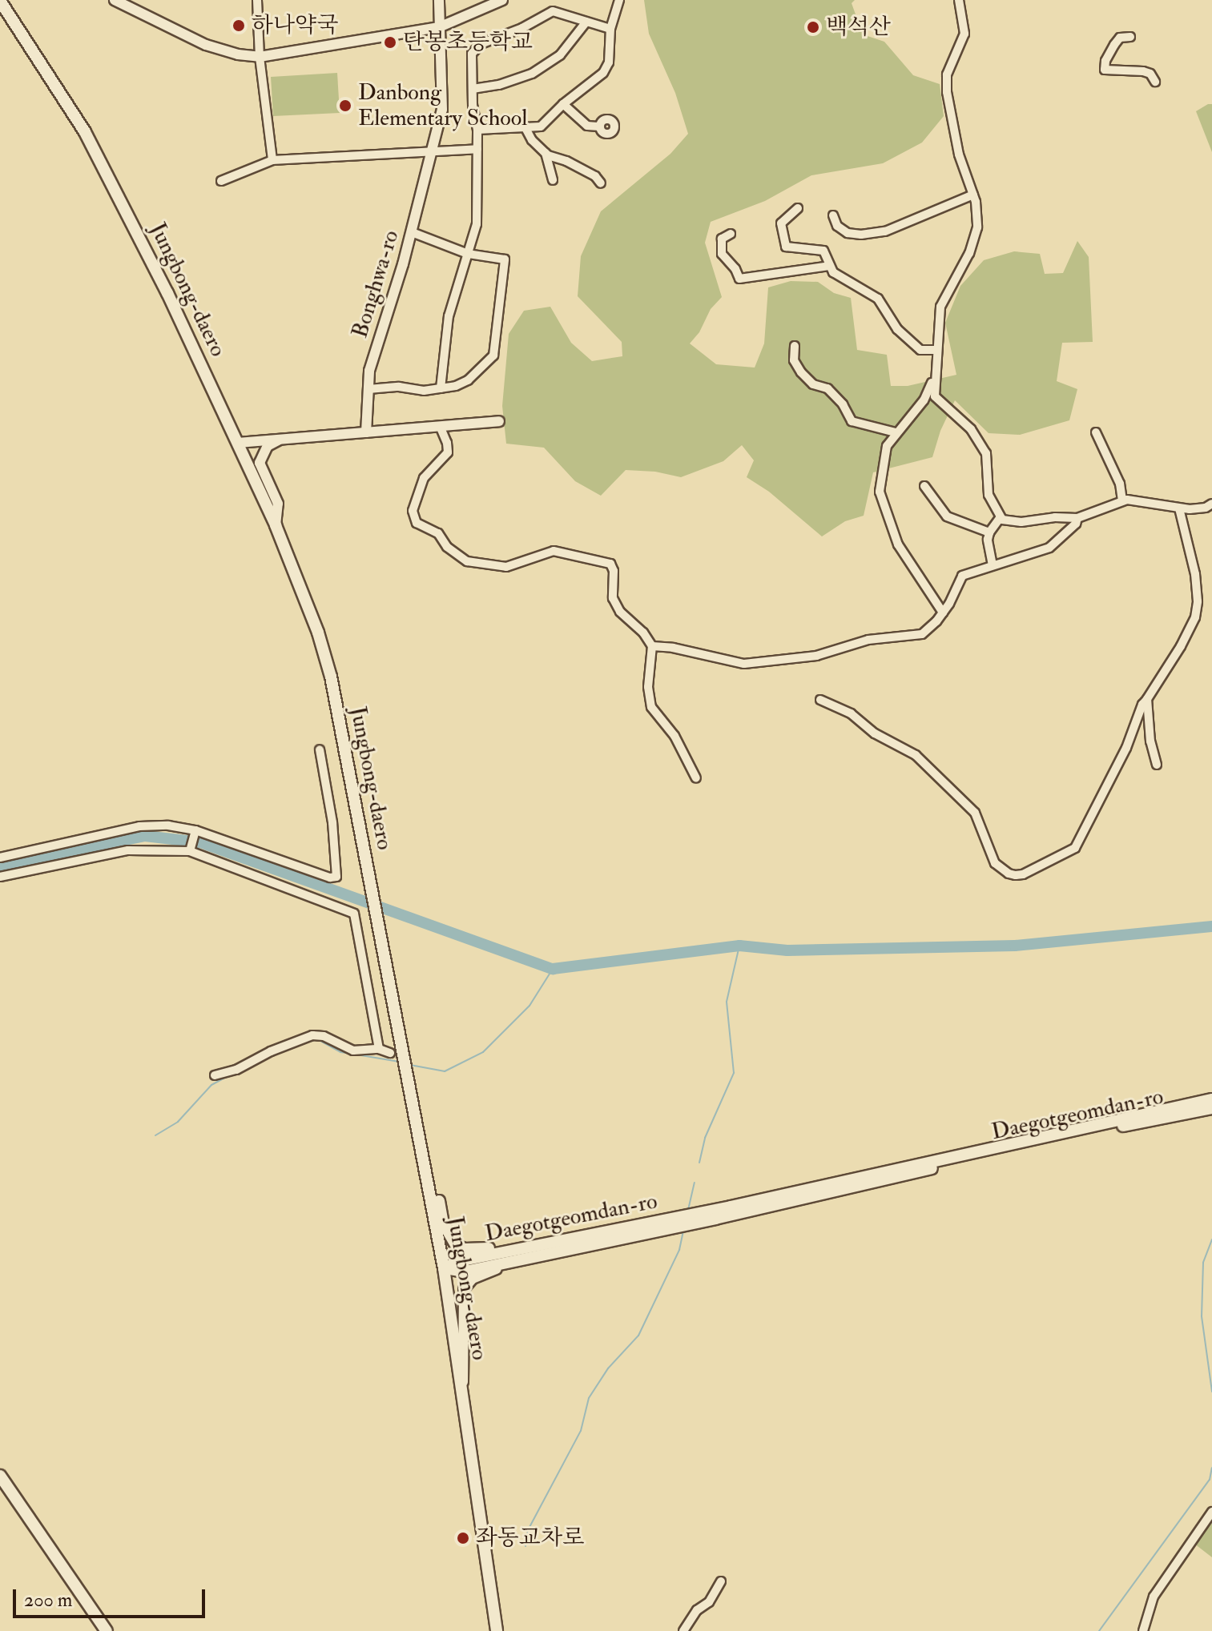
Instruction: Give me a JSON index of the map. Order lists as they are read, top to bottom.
{
  "streets": {
    "main road": ["Jungbong-daero", "Daegotgeomdan-ro"],
    "street": ["Bonghwa-ro"]
  },
  "crossings": [
    ["Jungbong-daero", "Daegotgeomdan-ro"]
  ],
  "places": [
    "하나약국",
    "백석산",
    "단봉초등학교",
    "Danbong Elementary School",
    "좌동교차로"
  ],
  "scale_bar": "200 m"
}
